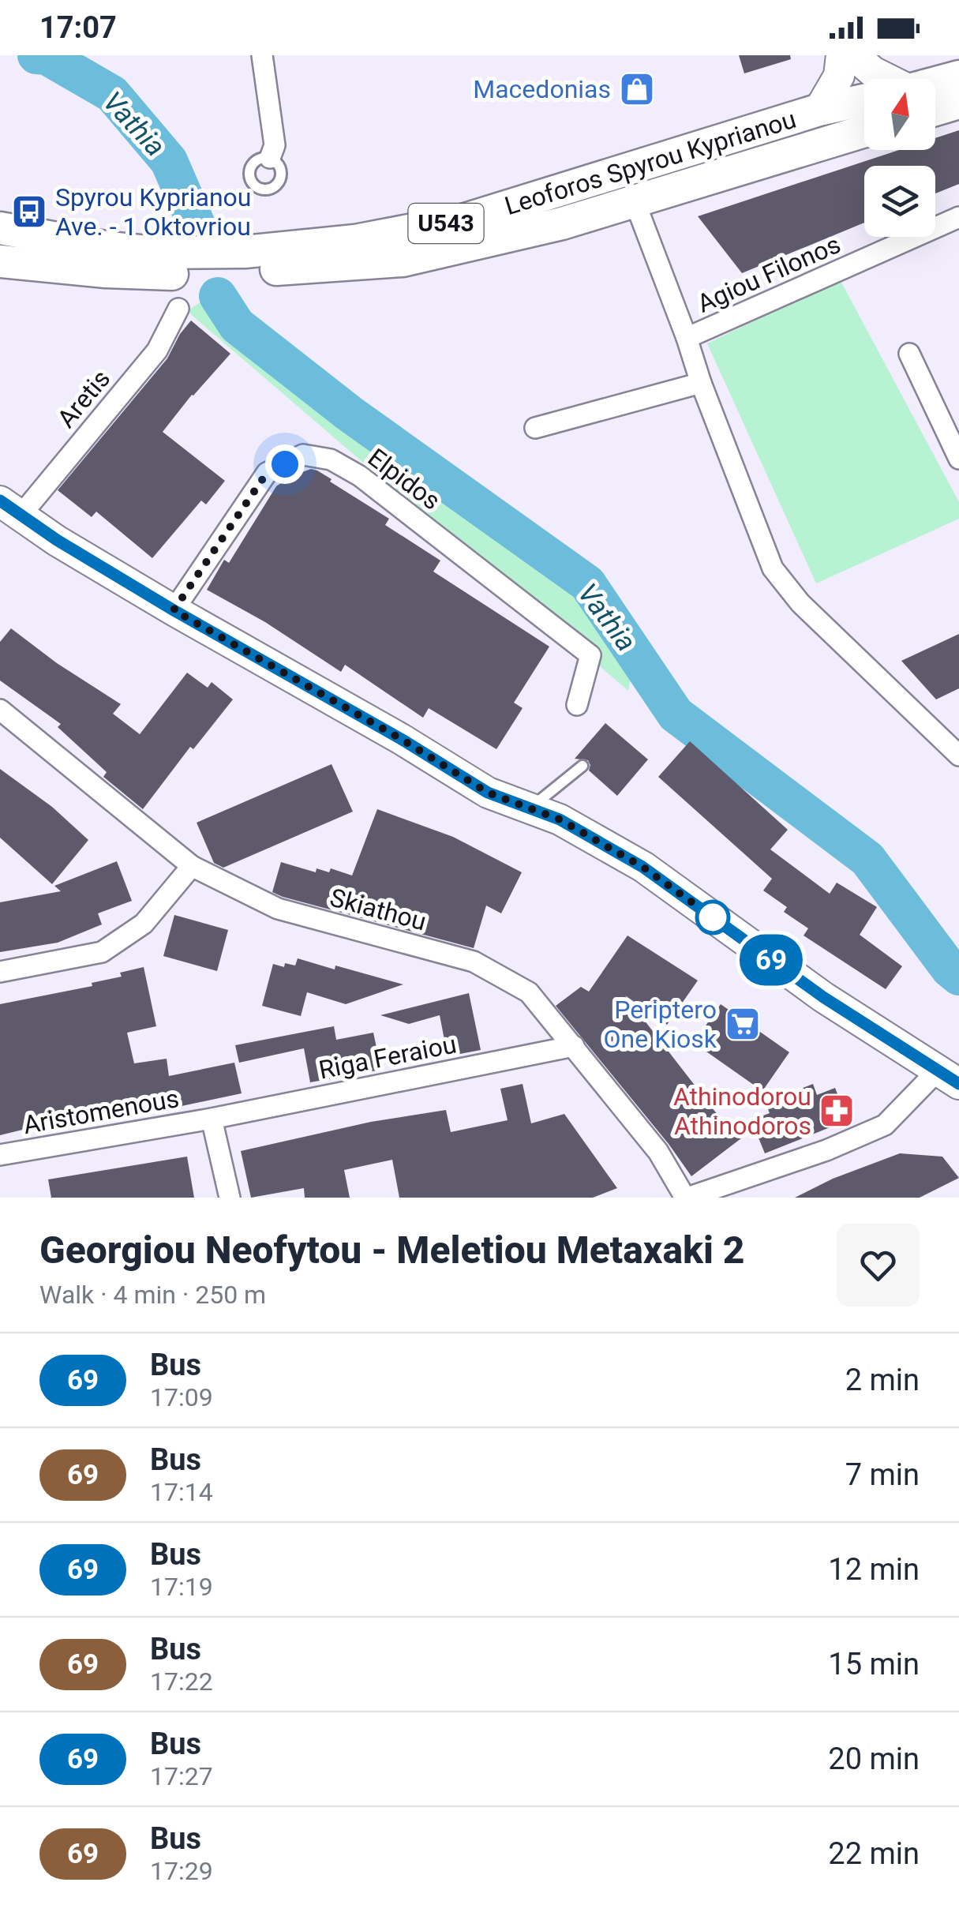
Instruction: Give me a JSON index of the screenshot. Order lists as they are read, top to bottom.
{
  "streets": {
    "main road": ["Leoforos Spyrou Kyprianou", "U543"],
    "street": [
      "Agiou Filonos",
      "Aretis",
      "Elpidos",
      "Skiathou",
      "Riga Feraiou",
      "Aristomenous"
    ]
  },
  "crossings": [
    ["Skiathou", "Riga Feraiou"],
    ["Riga Feraiou", "Aristomenous"]
  ],
  "water": ["Vathia"],
  "places": {
    "shop": ["Macedonias"],
    "bus stop": ["Spyrou Kyprianou Ave. - 1 Oktovriou"],
    "supermarket": ["Periptero One Kiosk"],
    "pharmacy": ["Athinodorou Athinodoros"]
  },
  "lines": ["bus line 69"],
  "north": "top",
  "page": {
    "status": "17:07",
    "on_map": "69",
    "heading": ["Georgiou Neofytou - Meletiou Metaxaki 2", "Walk · 4 min · 250 m"],
    "list": [
      {
        "mark": "69",
        "name": "Bus",
        "note": "17:09",
        "value": "2 min"
      },
      {
        "mark": "69",
        "name": "Bus",
        "note": "17:14",
        "value": "7 min"
      },
      {
        "mark": "69",
        "name": "Bus",
        "note": "17:19",
        "value": "12 min"
      },
      {
        "mark": "69",
        "name": "Bus",
        "note": "17:22",
        "value": "15 min"
      },
      {
        "mark": "69",
        "name": "Bus",
        "note": "17:27",
        "value": "20 min"
      },
      {
        "mark": "69",
        "name": "Bus",
        "note": "17:29",
        "value": "22 min"
      }
    ]
  }
}
